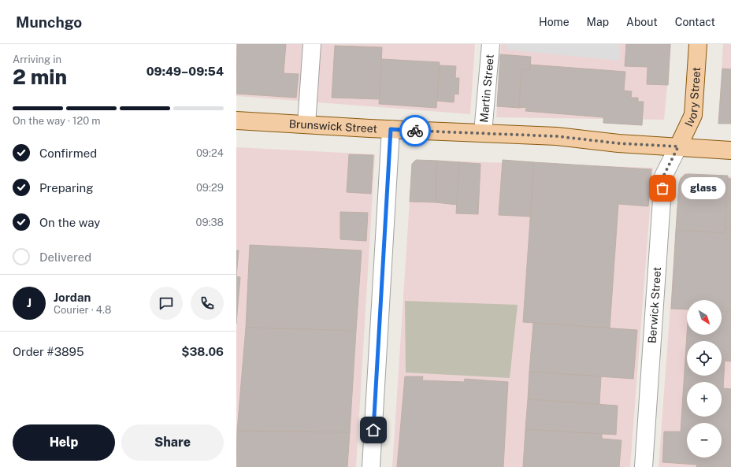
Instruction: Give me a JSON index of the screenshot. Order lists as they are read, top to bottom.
{
  "streets": {
    "main road": ["Ivory Street", "Brunswick Street"],
    "street": ["Martin Street", "Berwick Street"]
  },
  "crossings": [
    ["Martin Street", "Brunswick Street"],
    ["Ivory Street", "Brunswick Street"],
    ["Ivory Street", "Berwick Street"],
    ["Brunswick Street", "Berwick Street"]
  ],
  "places": ["glass"],
  "north": "bottom right",
  "page": {
    "header": "Munchgo",
    "nav": [
      "Home",
      "Map",
      "About",
      "Contact"
    ],
    "heading": ["2 min", "Arriving in", "09:49–09:54"],
    "panel": [
      "Jordan",
      "Courier · 4.8",
      "Order #3895",
      "$38.06"
    ],
    "bar": "On the way · 120 m",
    "list": [
      ["Confirmed", "09:24"],
      ["Preparing", "09:29"],
      ["On the way", "09:38"],
      "Delivered"
    ],
    "bubble": "glass",
    "round": "J",
    "map_buttons": ["+", "−"],
    "buttons": ["Help", "Share"]
  }
}
